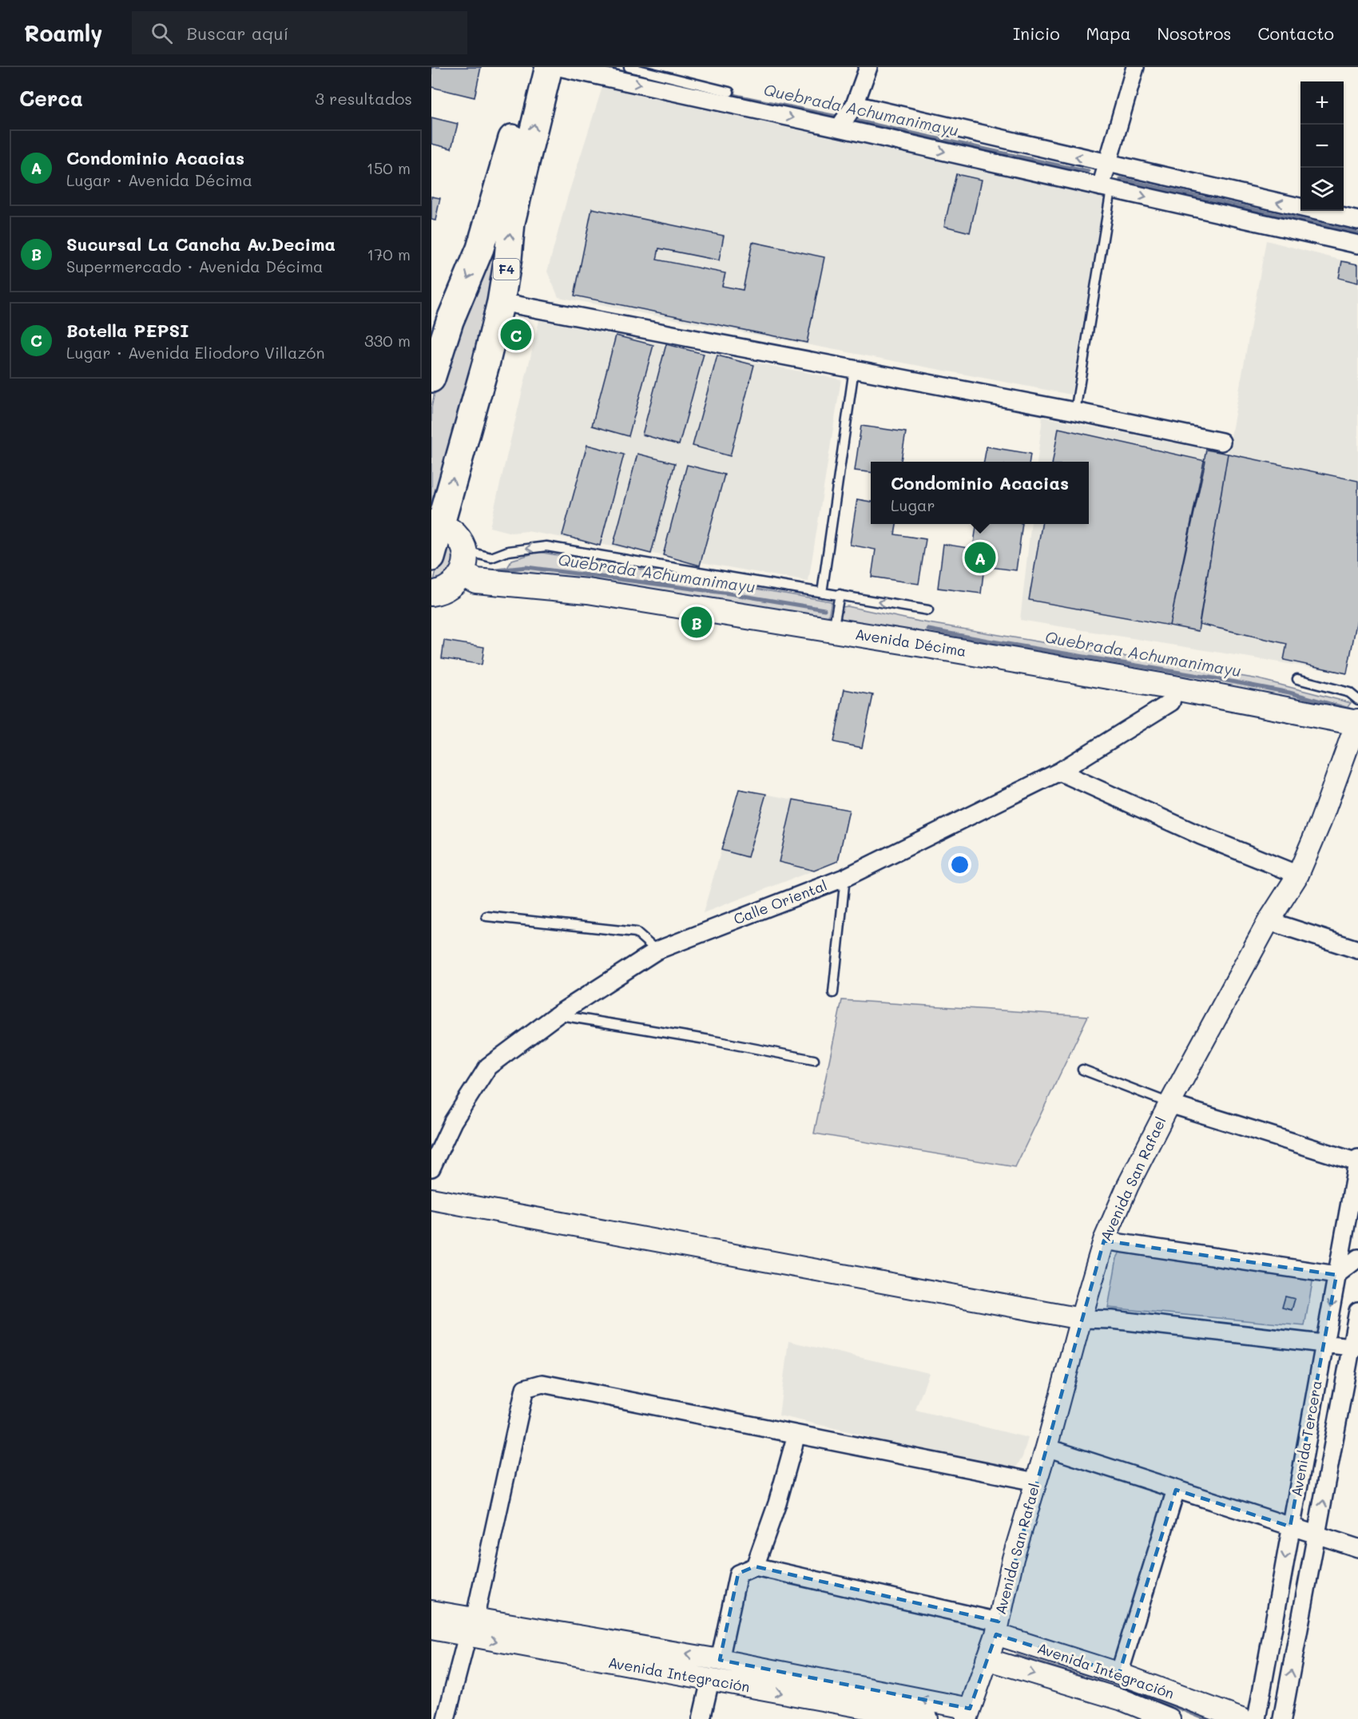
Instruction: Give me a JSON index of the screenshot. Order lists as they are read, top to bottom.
{
  "streets": {
    "highway": ["F4"],
    "main road": ["Avenida Décima"],
    "street": [
      "Calle Oriental",
      "Avenida San Rafael",
      "Avenida Tercera",
      "Avenida Integración"
    ]
  },
  "crossings": [
    ["Avenida Décima", "Calle Oriental"],
    ["Avenida Décima", "Avenida San Rafael"],
    ["Avenida San Rafael", "Avenida Integración"]
  ],
  "water": ["Quebrada Achumanimayu"],
  "page": {
    "header": "Roamly",
    "search": "Buscar aquí",
    "nav": [
      "Inicio",
      "Mapa",
      "Nosotros",
      "Contacto"
    ],
    "heading": ["Cerca", "3 resultados"],
    "map_buttons": ["+", "−"],
    "list": [
      {
        "mark": "A",
        "name": "Condominio Acacias",
        "note": "Lugar · Avenida Décima",
        "value": "150 m"
      },
      {
        "mark": "B",
        "name": "Sucursal La Cancha Av.Decima",
        "note": "Supermercado · Avenida Décima",
        "value": "170 m"
      },
      {
        "mark": "C",
        "name": "Botella PEPSI",
        "note": "Lugar · Avenida Eliodoro Villazón",
        "value": "330 m"
      }
    ],
    "pins": ["C", "A", "B"],
    "popup": ["Condominio Acacias", "Lugar"]
  }
}
